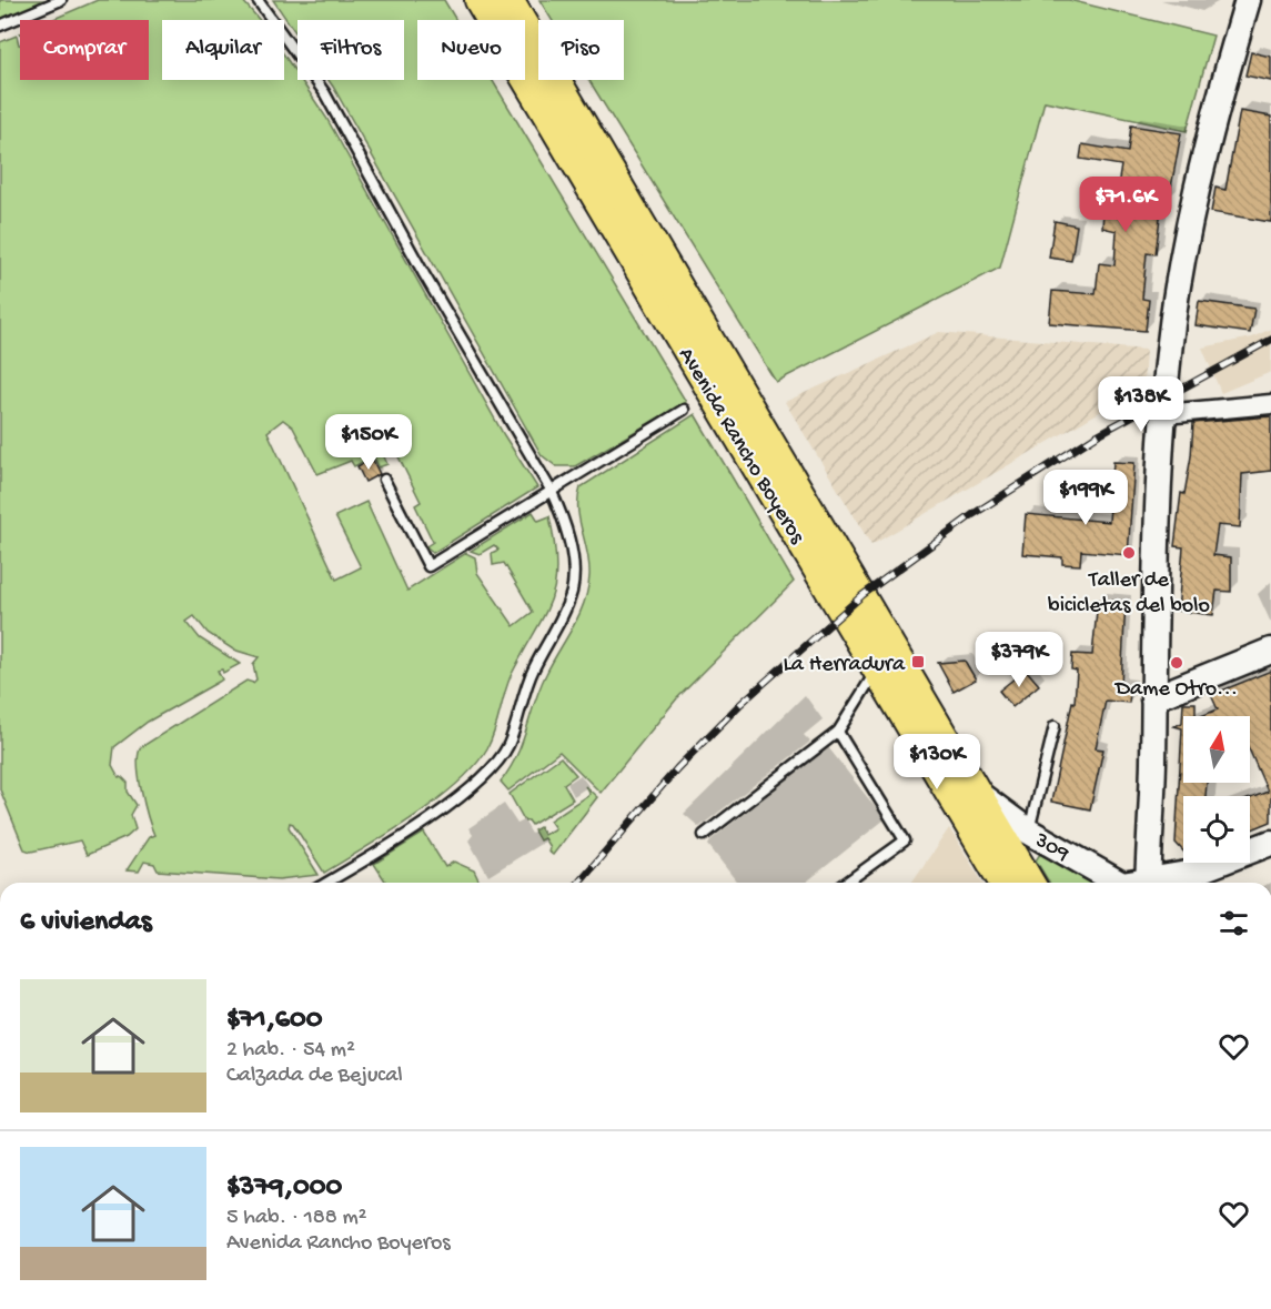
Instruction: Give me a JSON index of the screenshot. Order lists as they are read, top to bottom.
{
  "streets": {
    "main road": ["Avenida Rancho Boyeros", "309"]
  },
  "crossings": [
    ["Avenida Rancho Boyeros", "309"]
  ],
  "places": {
    "other": ["Taller de bicicletas del bolo", "Dame Otro..."],
    "transit": ["La Herradura"]
  },
  "north": "top",
  "page": {
    "chip": [
      "Comprar",
      "Alquilar",
      "Filtros",
      "Nuevo",
      "Piso"
    ],
    "price": [
      "$71.6K",
      "$138K",
      "$150K",
      "$199K",
      "$379K",
      "$130K"
    ],
    "heading": "6 viviendas",
    "list": [
      {
        "name": "$71,600",
        "note": "2 hab. · 54 m² · Calzada de Bejucal"
      },
      {
        "name": "$379,000",
        "note": "5 hab. · 188 m² · Avenida Rancho Boyeros"
      }
    ]
  }
}
